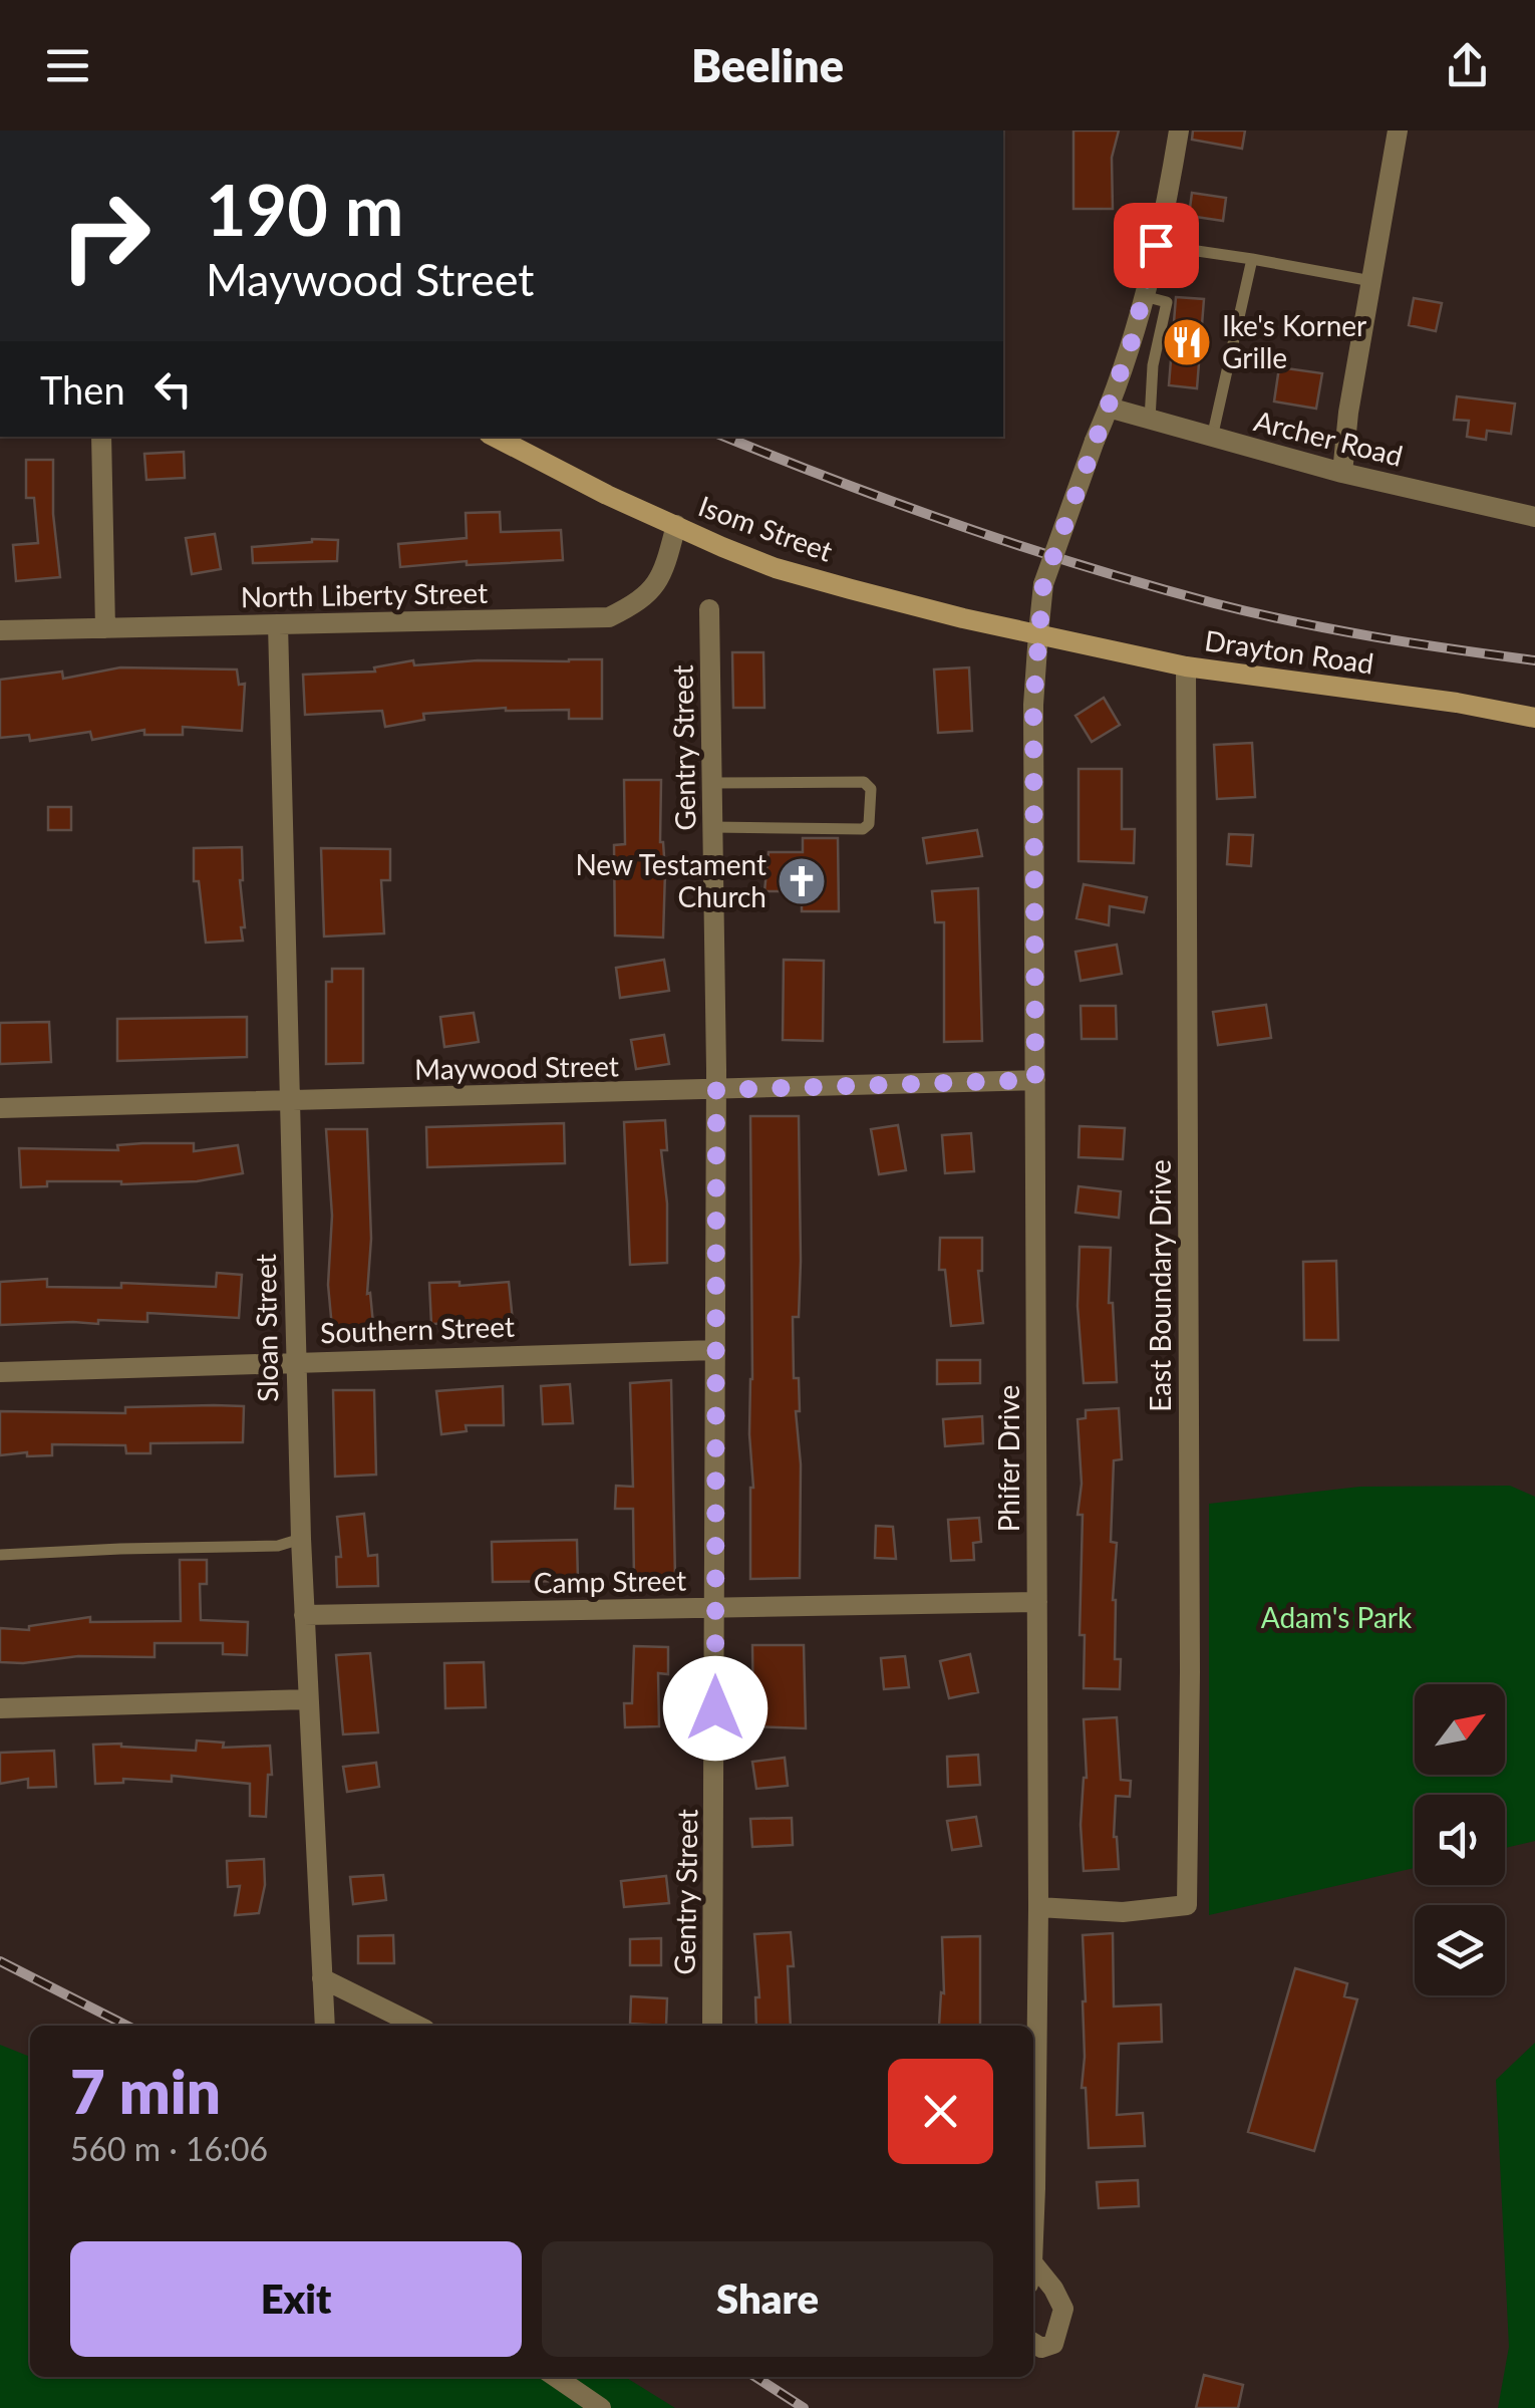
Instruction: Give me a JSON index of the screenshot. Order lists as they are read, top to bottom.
{
  "streets": {
    "main road": ["Isom Street", "Drayton Road"],
    "street": [
      "Archer Road",
      "North Liberty Street",
      "Gentry Street",
      "Maywood Street",
      "East Boundary Drive",
      "Sloan Street",
      "Southern Street",
      "Phifer Drive",
      "Camp Street"
    ]
  },
  "crossings": [
    ["Archer Road", "Phifer Drive"],
    ["Isom Street", "North Liberty Street"],
    ["Isom Street", "Drayton Road"],
    ["Isom Street", "Phifer Drive"],
    ["North Liberty Street", "Sloan Street"],
    ["Drayton Road", "East Boundary Drive"],
    ["Drayton Road", "Phifer Drive"],
    ["Gentry Street", "Maywood Street"],
    ["Gentry Street", "Southern Street"],
    ["Gentry Street", "Camp Street"],
    ["Maywood Street", "Sloan Street"],
    ["Maywood Street", "Phifer Drive"],
    ["East Boundary Drive", "Phifer Drive"],
    ["Sloan Street", "Southern Street"],
    ["Sloan Street", "Camp Street"],
    ["Phifer Drive", "Camp Street"]
  ],
  "parks": ["Adam's Park"],
  "places": {
    "restaurant": ["Ike's Korner Grille"],
    "church": ["New Testament Church"]
  },
  "north": "top right",
  "page": {
    "header": "Beeline",
    "turn": ["190 m", "Maywood Street"],
    "then": "Then",
    "heading": ["7 min", "560 m · 16:06"],
    "buttons": ["Exit", "Share"]
  }
}
